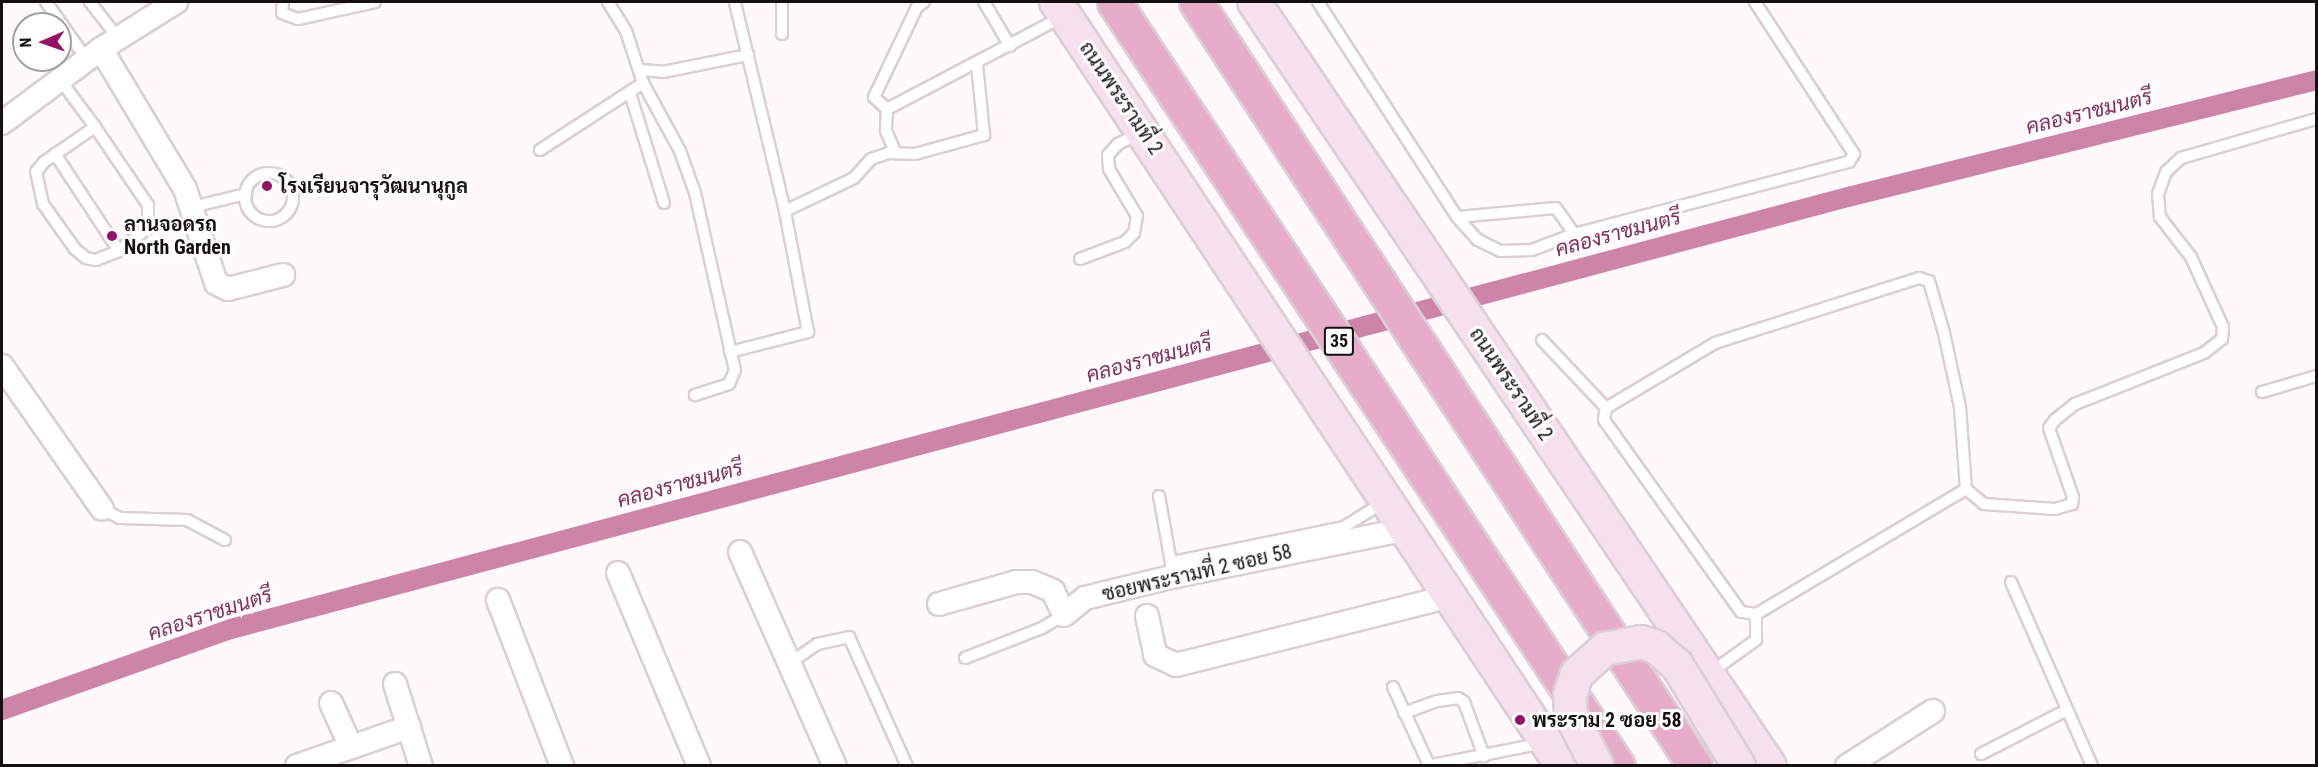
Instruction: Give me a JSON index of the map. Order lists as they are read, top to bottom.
{
  "streets": {
    "highway": ["35"],
    "main road": ["ถนนพระรามที่ 2"],
    "street": ["ซอยพระรามที่ 2 ซอย 58"]
  },
  "crossings": [
    ["ถนนพระรามที่ 2", "ซอยพระรามที่ 2 ซอย 58"]
  ],
  "water": ["คลองราชมนตรี"],
  "places": ["โรงเรียนจารุวัฒนานุกูล", "ลานจอดรถ North Garden", "พระราม 2 ซอย 58"],
  "north": "left"
}
